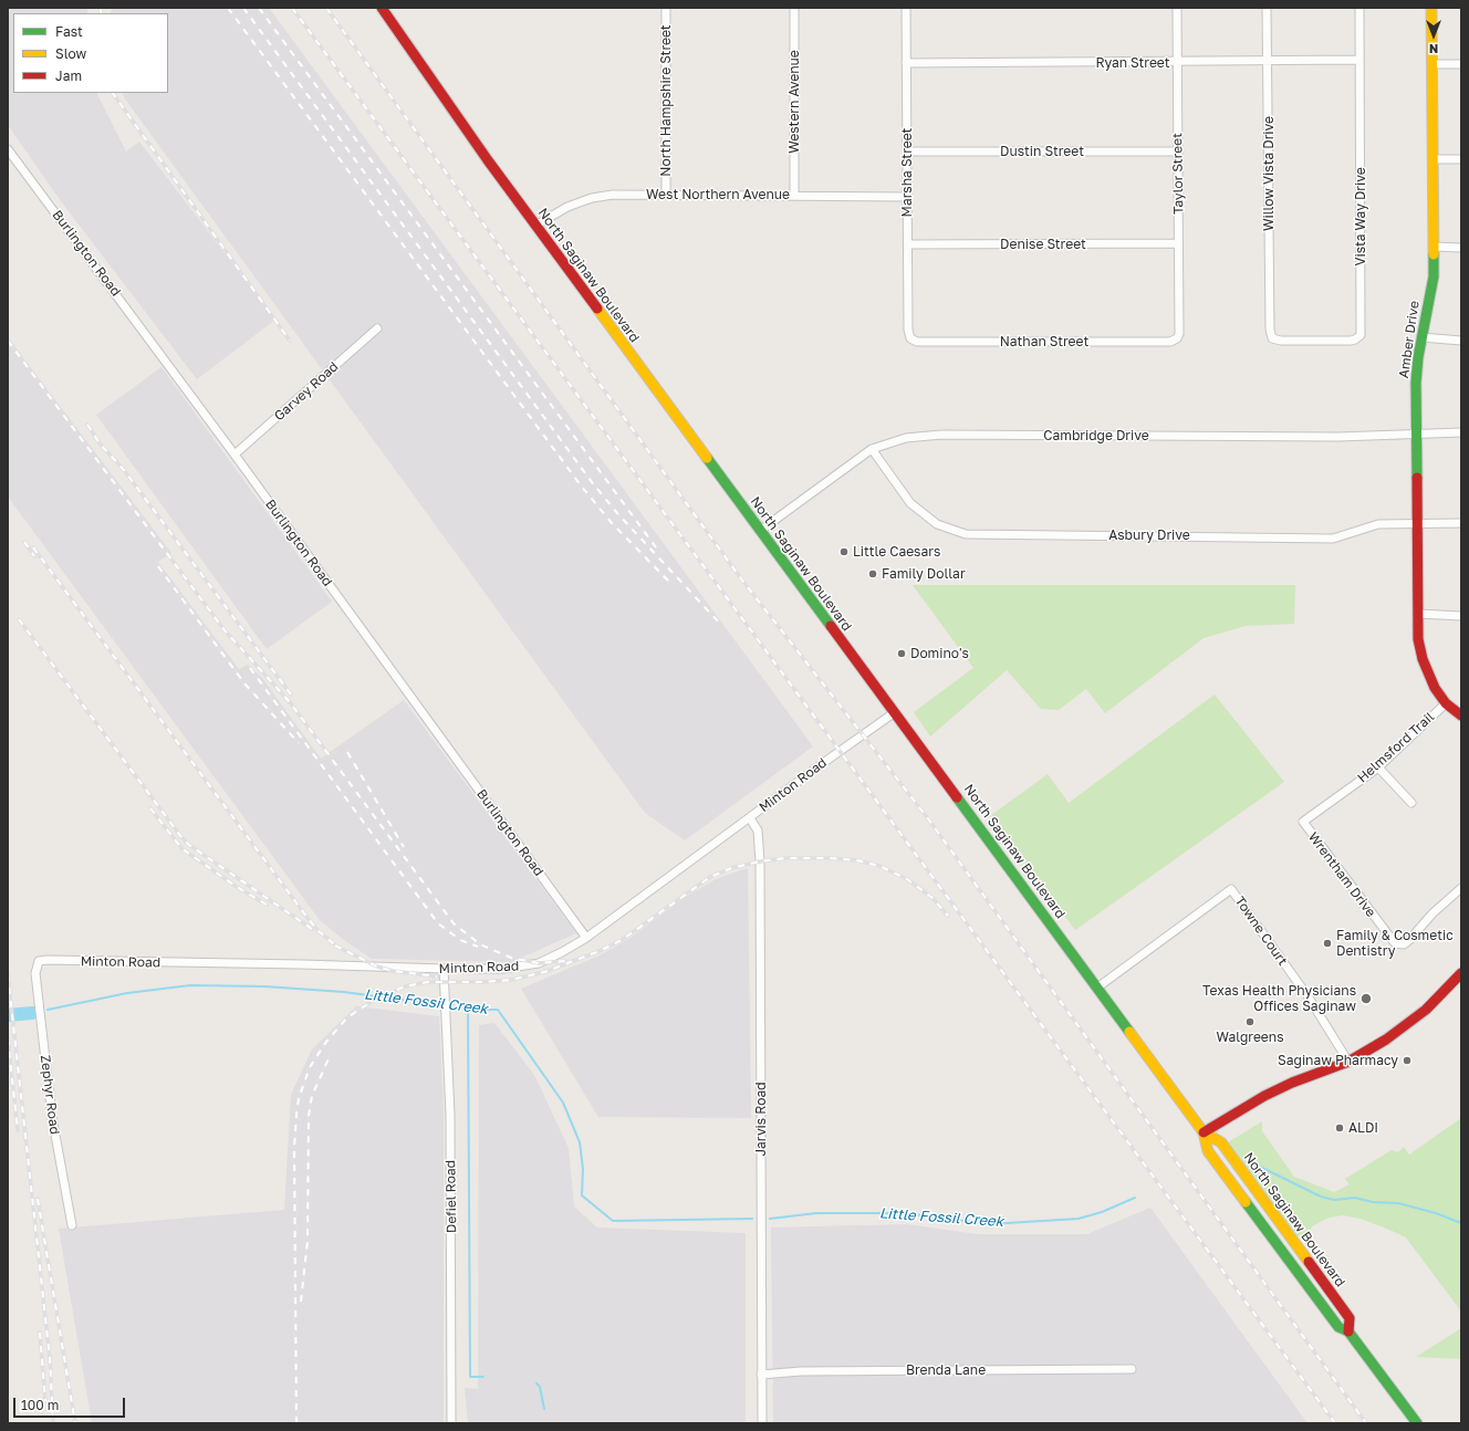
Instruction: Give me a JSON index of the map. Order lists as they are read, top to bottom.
{
  "streets": {
    "main road": ["North Saginaw Boulevard", "Amber Drive"],
    "street": [
      "Ryan Street",
      "North Hampshire Street",
      "Western Avenue",
      "Dustin Street",
      "Marsha Street",
      "Taylor Street",
      "Willow Vista Drive",
      "West Northern Avenue",
      "Vista Way Drive",
      "Denise Street",
      "Burlington Road",
      "Nathan Street",
      "Garvey Road",
      "Cambridge Drive",
      "Asbury Drive",
      "Helmsford Trail",
      "Minton Road",
      "Wrentham Drive",
      "Towne Court",
      "Zephyr Road",
      "Jarvis Road",
      "Defiel Road",
      "Brenda Lane"
    ]
  },
  "crossings": [
    ["Ryan Street", "Marsha Street"],
    ["Ryan Street", "Taylor Street"],
    ["Ryan Street", "Willow Vista Drive"],
    ["Ryan Street", "Vista Way Drive"],
    ["North Hampshire Street", "West Northern Avenue"],
    ["Western Avenue", "West Northern Avenue"],
    ["Dustin Street", "Marsha Street"],
    ["Dustin Street", "Taylor Street"],
    ["Marsha Street", "West Northern Avenue"],
    ["Marsha Street", "Denise Street"],
    ["Marsha Street", "Nathan Street"],
    ["Taylor Street", "Denise Street"],
    ["Taylor Street", "Nathan Street"],
    ["Willow Vista Drive", "Vista Way Drive"],
    ["West Northern Avenue", "North Saginaw Boulevard"],
    ["Burlington Road", "Garvey Road"],
    ["Burlington Road", "Minton Road"],
    ["North Saginaw Boulevard", "Cambridge Drive"],
    ["North Saginaw Boulevard", "Minton Road"],
    ["North Saginaw Boulevard", "Towne Court"],
    ["Amber Drive", "Cambridge Drive"],
    ["Amber Drive", "Asbury Drive"],
    ["Amber Drive", "Helmsford Trail"],
    ["Cambridge Drive", "Asbury Drive"],
    ["Helmsford Trail", "Wrentham Drive"],
    ["Minton Road", "Zephyr Road"],
    ["Minton Road", "Jarvis Road"],
    ["Minton Road", "Defiel Road"],
    ["Jarvis Road", "Brenda Lane"]
  ],
  "water": ["Little Fossil Creek"],
  "places": [
    "Little Caesars",
    "Family Dollar",
    "Domino's",
    "Family & Cosmetic Dentistry",
    "Texas Health Physicians Offices Saginaw",
    "Walgreens",
    "Saginaw Pharmacy",
    "ALDI"
  ],
  "legend": ["Fast", "Slow", "Jam"],
  "scale_bar": "100 m",
  "north": "bottom"
}
